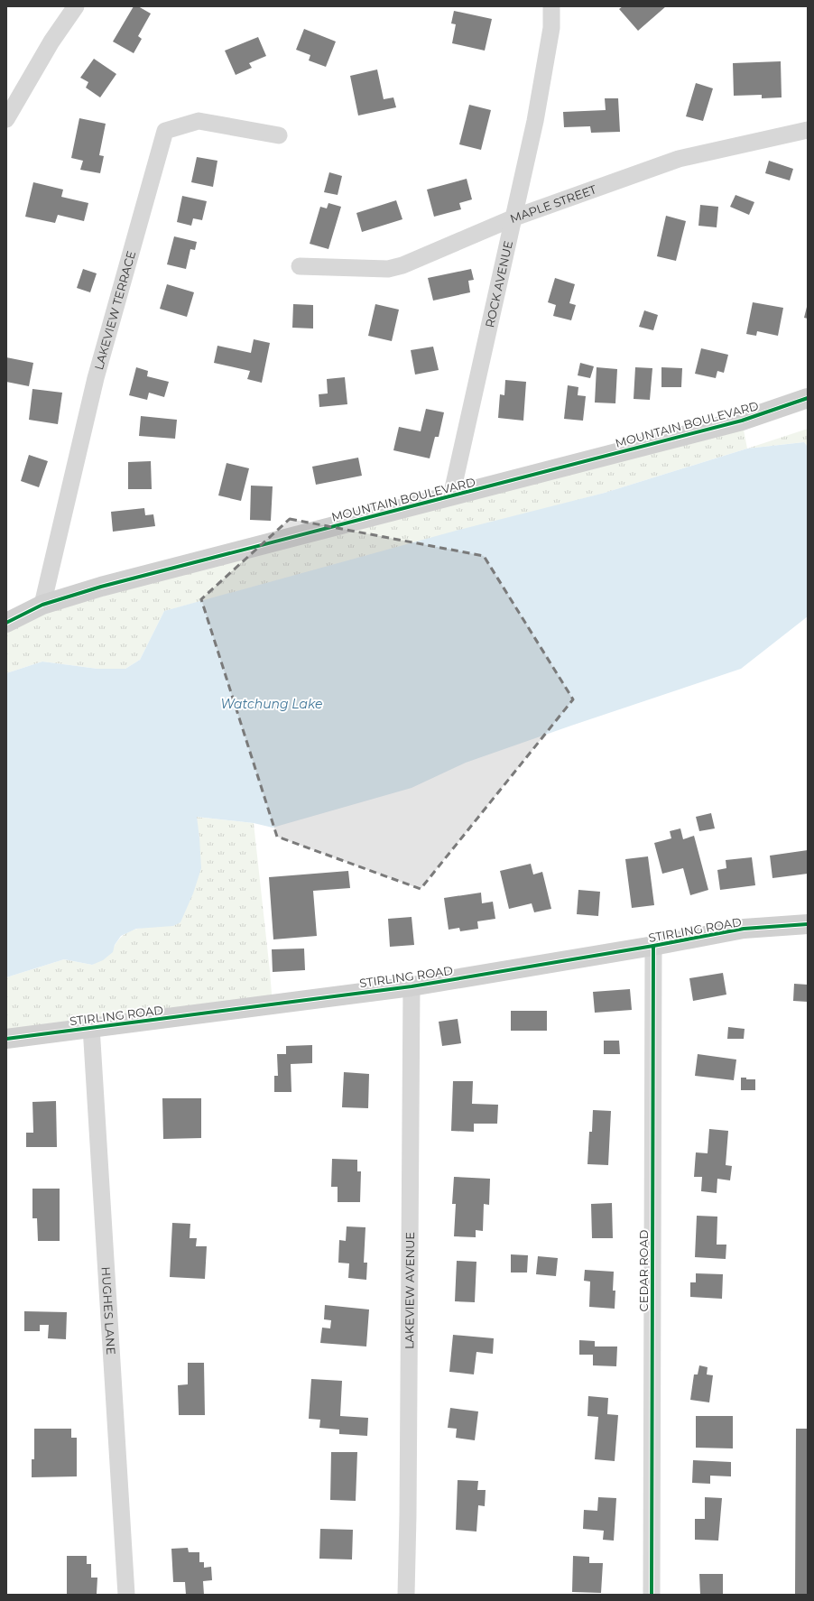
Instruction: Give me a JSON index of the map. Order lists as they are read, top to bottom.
{
  "streets": {
    "street": [
      "MAPLE STREET",
      "ROCK AVENUE",
      "LAKEVIEW TERRACE",
      "MOUNTAIN BOULEVARD",
      "STIRLING ROAD",
      "CEDAR ROAD",
      "LAKEVIEW AVENUE",
      "HUGHES LANE"
    ]
  },
  "crossings": [
    ["MAPLE STREET", "ROCK AVENUE"],
    ["ROCK AVENUE", "MOUNTAIN BOULEVARD"],
    ["LAKEVIEW TERRACE", "MOUNTAIN BOULEVARD"],
    ["STIRLING ROAD", "CEDAR ROAD"],
    ["STIRLING ROAD", "LAKEVIEW AVENUE"],
    ["STIRLING ROAD", "HUGHES LANE"]
  ],
  "water": ["Watchung Lake"]
}
